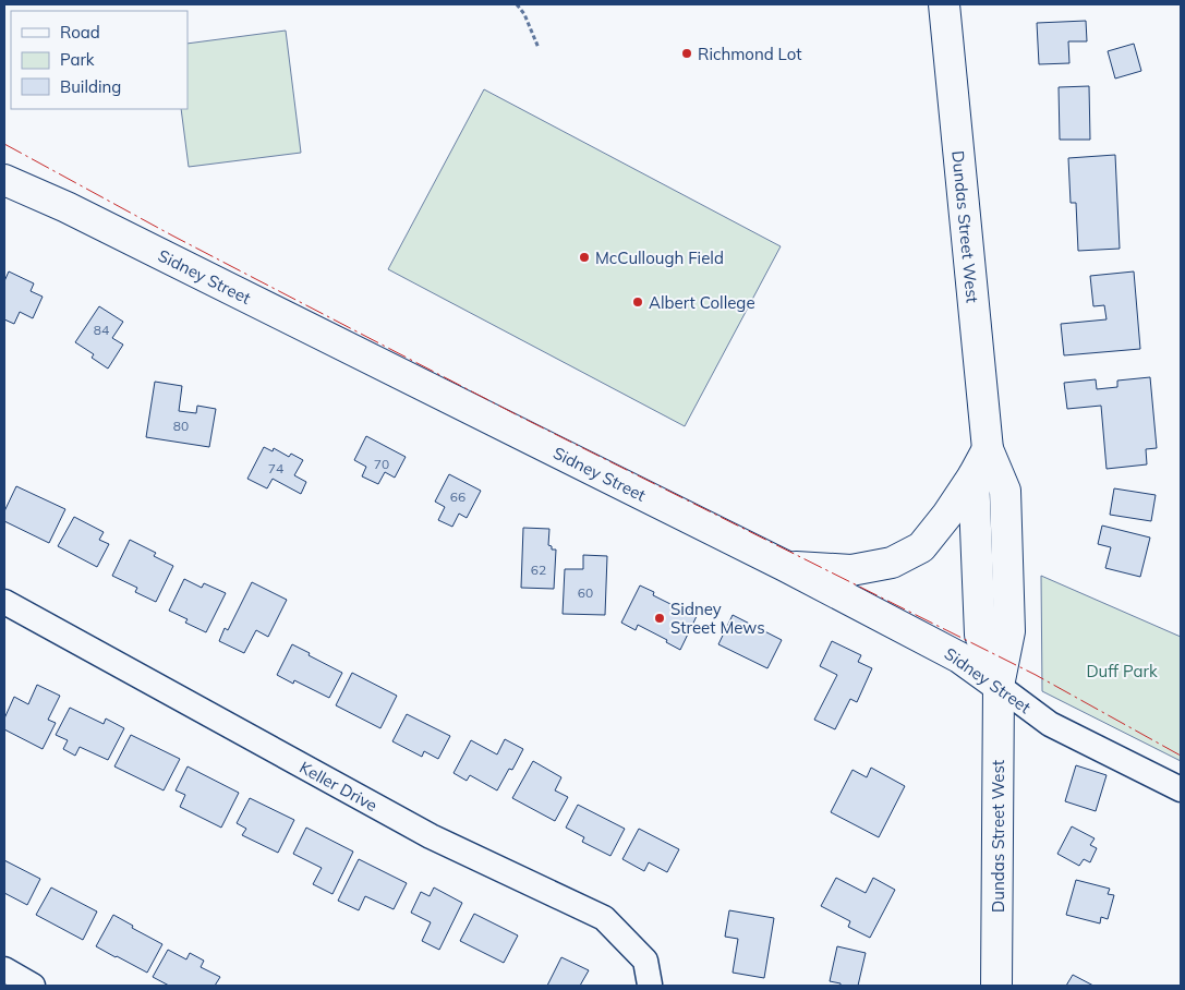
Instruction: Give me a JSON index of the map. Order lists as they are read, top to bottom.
{
  "streets": {
    "main road": ["Dundas Street West", "Sidney Street"],
    "street": ["Keller Drive"]
  },
  "crossings": [
    ["Dundas Street West", "Sidney Street"]
  ],
  "parks": ["Duff Park"],
  "places": [
    "Richmond Lot",
    "McCullough Field",
    "Albert College",
    "Sidney Street Mews"
  ],
  "house_numbers": [
    "84",
    "80",
    "70",
    "74",
    "66",
    "62",
    "60"
  ],
  "legend": ["Road", "Park", "Building"]
}
